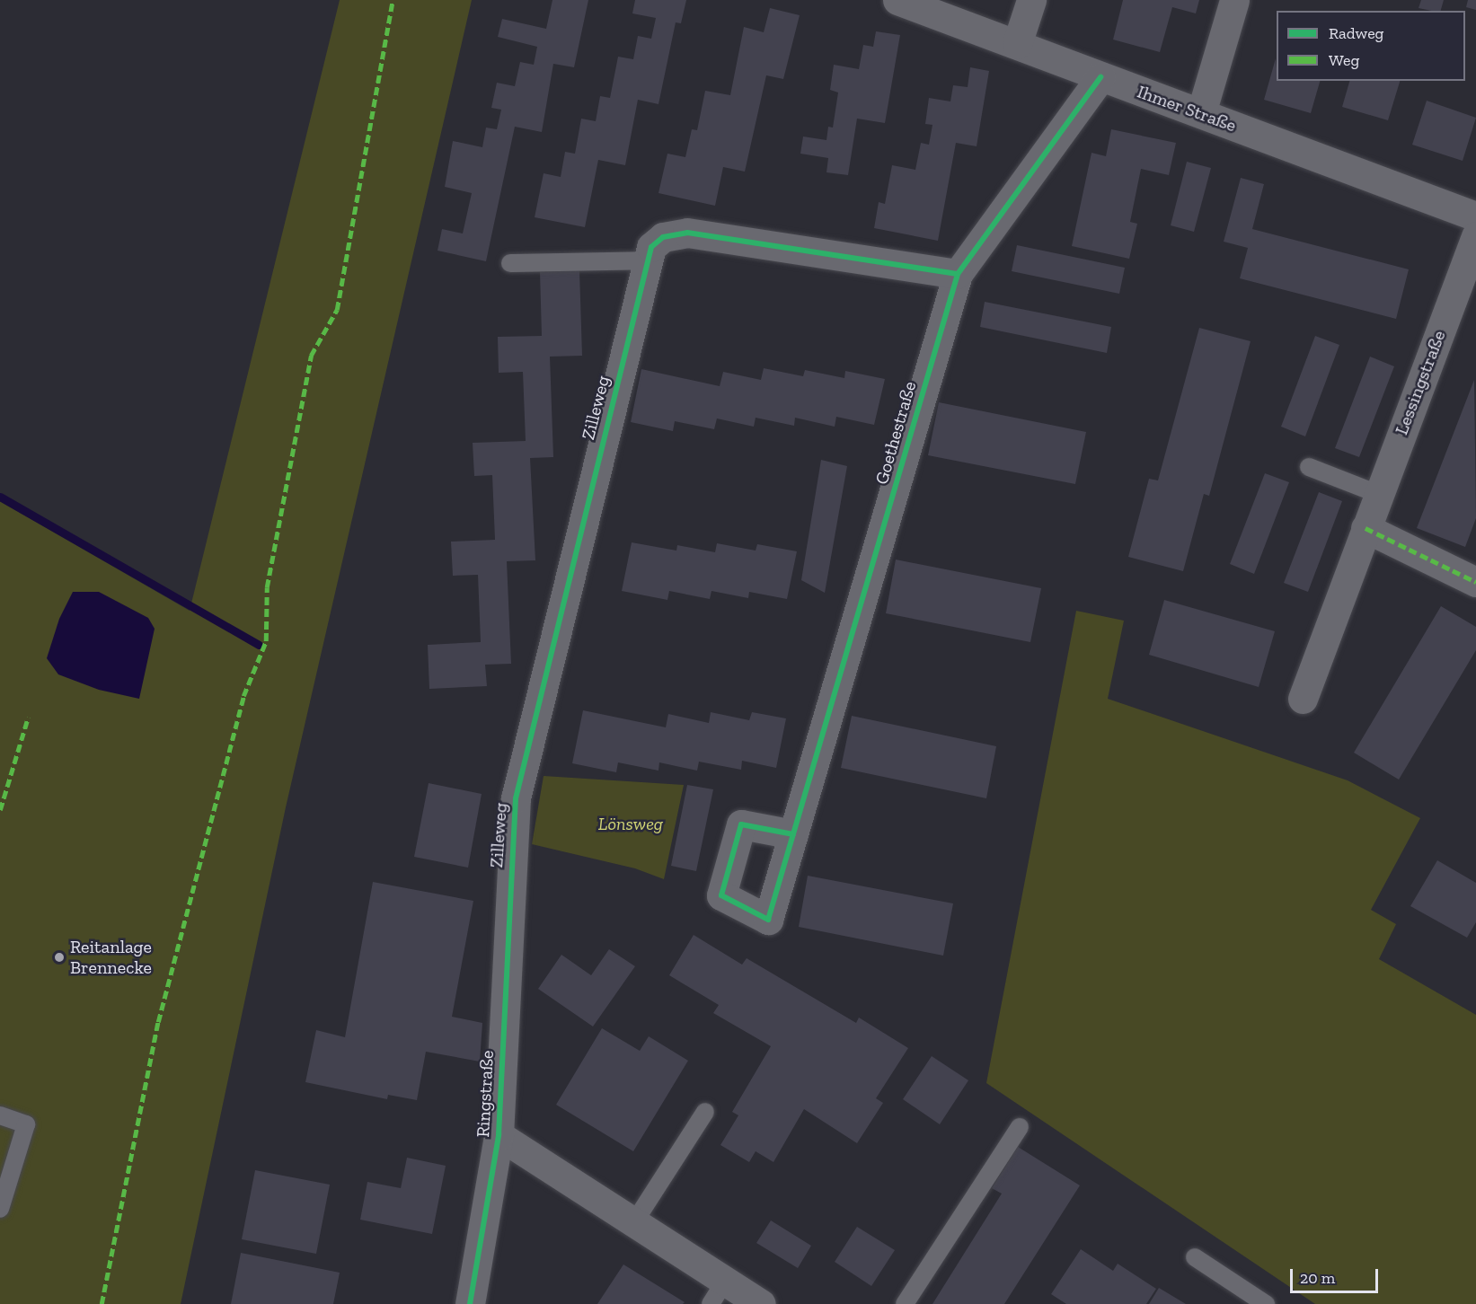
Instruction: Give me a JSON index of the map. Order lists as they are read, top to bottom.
{
  "streets": {
    "street": [
      "Ihmer Straße",
      "Lessingstraße",
      "Zilleweg",
      "Goethestraße",
      "Ringstraße"
    ]
  },
  "crossings": [
    ["Ihmer Straße", "Goethestraße"],
    ["Zilleweg", "Goethestraße"],
    ["Zilleweg", "Ringstraße"]
  ],
  "parks": ["Lönsweg"],
  "places": ["Reitanlage Brennecke"],
  "legend": ["Radweg", "Weg"],
  "scale_bar": "20 m"
}
